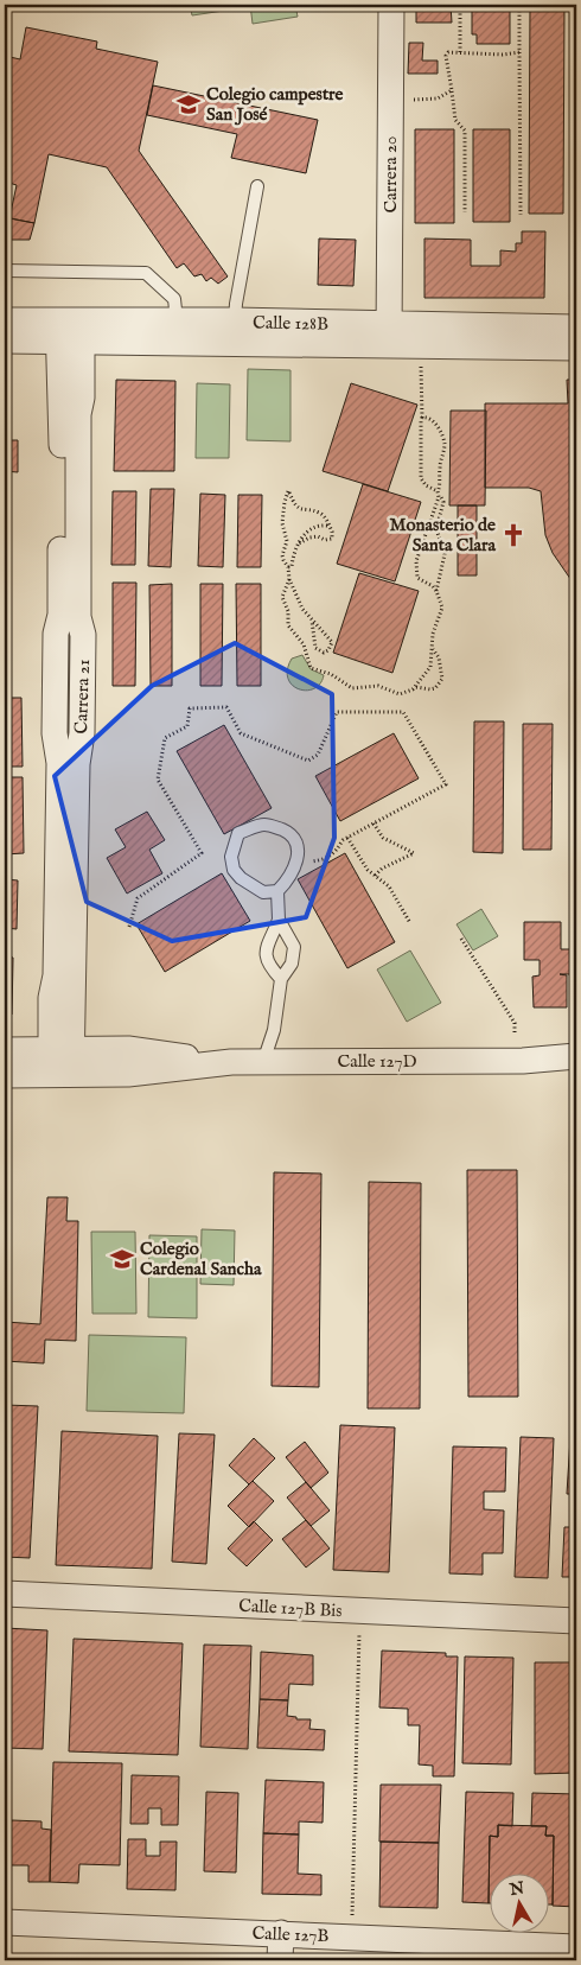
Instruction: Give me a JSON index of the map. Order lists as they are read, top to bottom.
{
  "streets": {
    "street": [
      "Carrera 20",
      "Calle 128B",
      "Carrera 21",
      "Calle 127D",
      "Calle 127B Bis",
      "Calle 127B"
    ]
  },
  "crossings": [
    ["Carrera 20", "Calle 128B"],
    ["Calle 128B", "Carrera 21"],
    ["Carrera 21", "Calle 127D"]
  ],
  "places": {
    "school or university": ["Colegio campestre San José", "Colegio Cardenal Sancha"],
    "church": ["Monasterio de Santa Clara"]
  },
  "north": "top"
}
